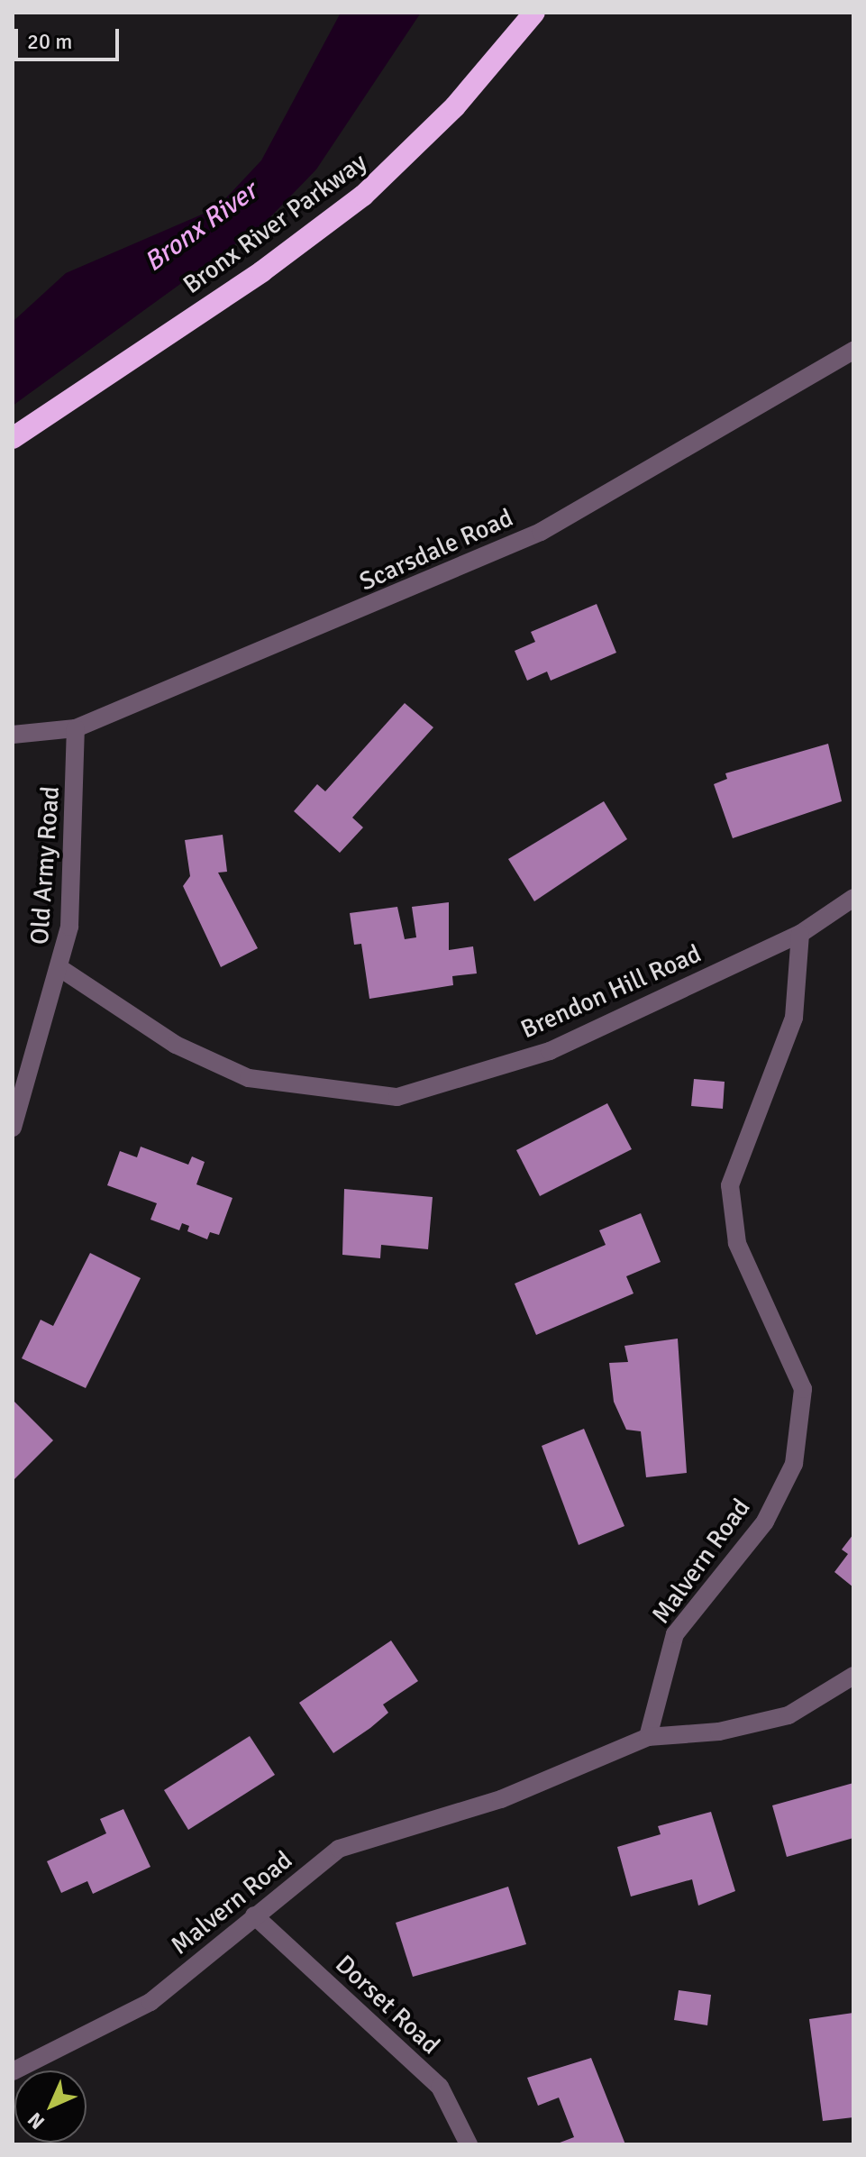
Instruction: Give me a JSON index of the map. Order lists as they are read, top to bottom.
{
  "streets": {
    "highway": ["Bronx River Parkway"],
    "street": [
      "Scarsdale Road",
      "Old Army Road",
      "Brendon Hill Road",
      "Malvern Road",
      "Dorset Road"
    ]
  },
  "crossings": [
    ["Scarsdale Road", "Old Army Road"],
    ["Old Army Road", "Brendon Hill Road"],
    ["Brendon Hill Road", "Malvern Road"],
    ["Malvern Road", "Dorset Road"]
  ],
  "water": ["Bronx River"],
  "scale_bar": "20 m",
  "north": "bottom left"
}
